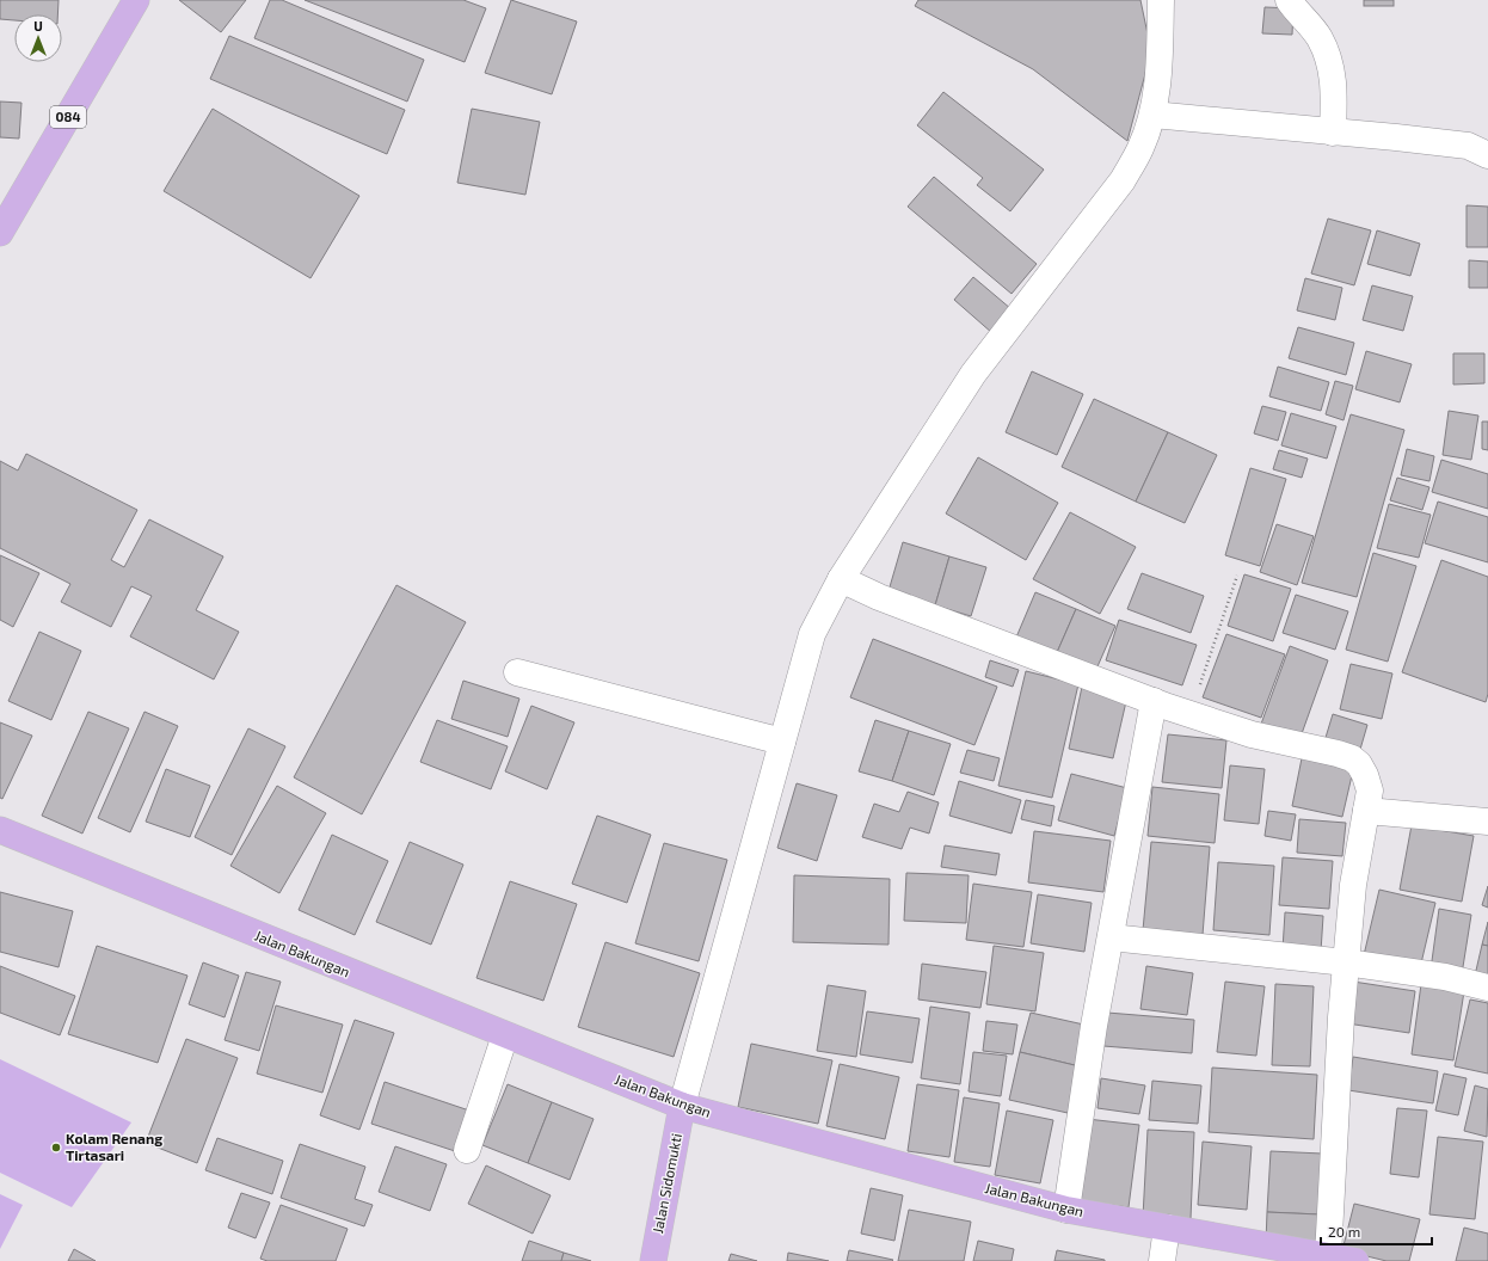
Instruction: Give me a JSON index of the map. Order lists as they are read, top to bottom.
{
  "streets": {
    "main road": ["084", "Jalan Bakungan", "Jalan Sidomukti"]
  },
  "crossings": [
    ["Jalan Bakungan", "Jalan Sidomukti"]
  ],
  "places": ["Kolam Renang Tirtasari"],
  "scale_bar": "20 m",
  "north": "top"
}
